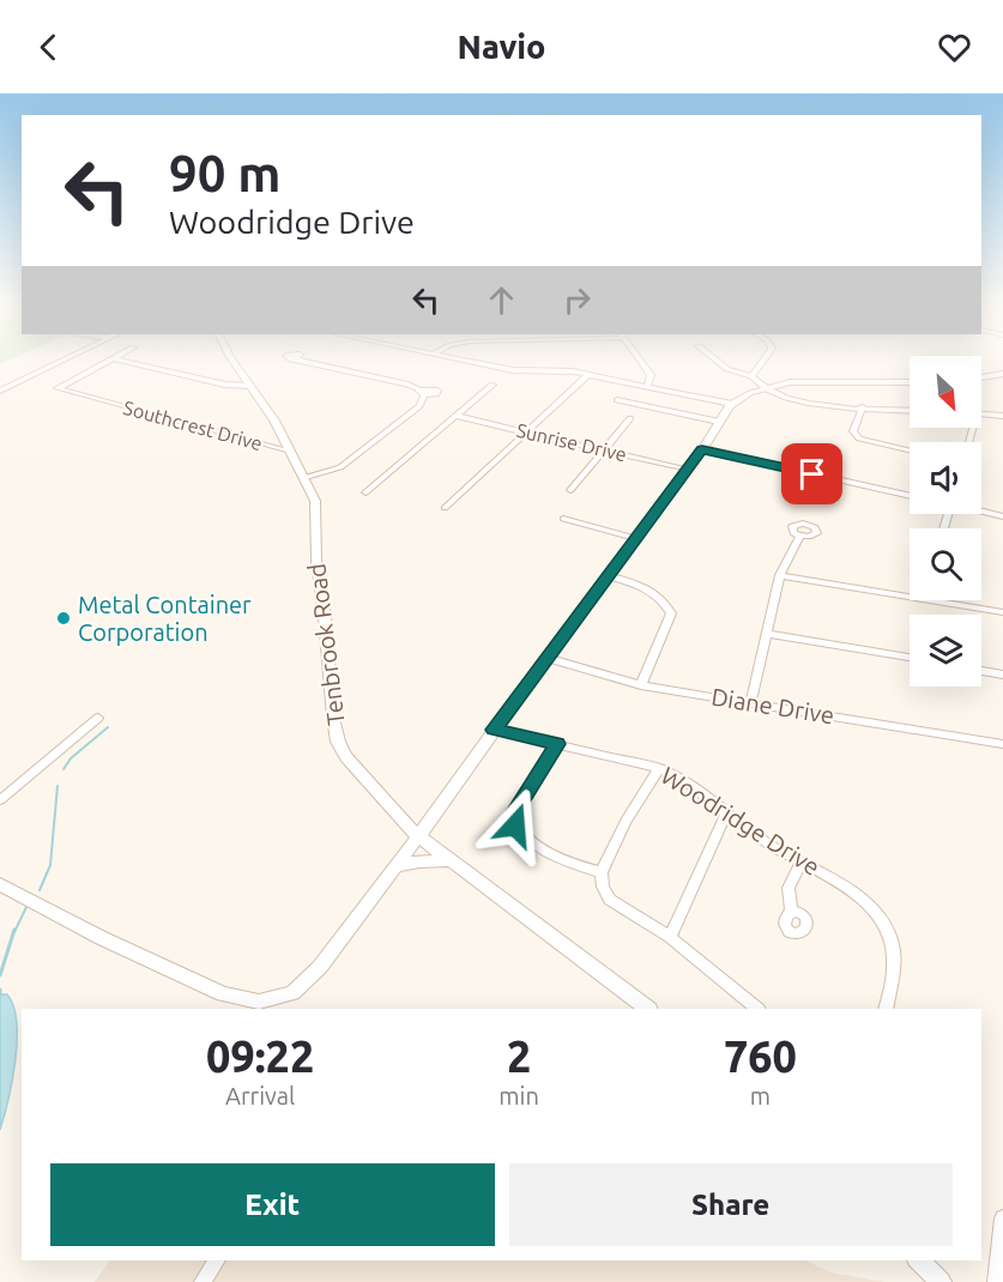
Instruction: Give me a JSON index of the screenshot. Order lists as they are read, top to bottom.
{
  "streets": {
    "street": [
      "Southcrest Drive",
      "Sunrise Drive",
      "Tenbrook Road",
      "Diane Drive",
      "Woodridge Drive"
    ]
  },
  "crossings": [
    ["Southcrest Drive", "Tenbrook Road"]
  ],
  "places": ["Metal Container Corporation"],
  "north": "bottom right",
  "page": {
    "header": "Navio",
    "turn": ["90 m", "Woodridge Drive"],
    "eta": [
      "09:22",
      "Arrival",
      "2",
      "min",
      "760",
      "m"
    ],
    "buttons": ["Exit", "Share"]
  }
}
